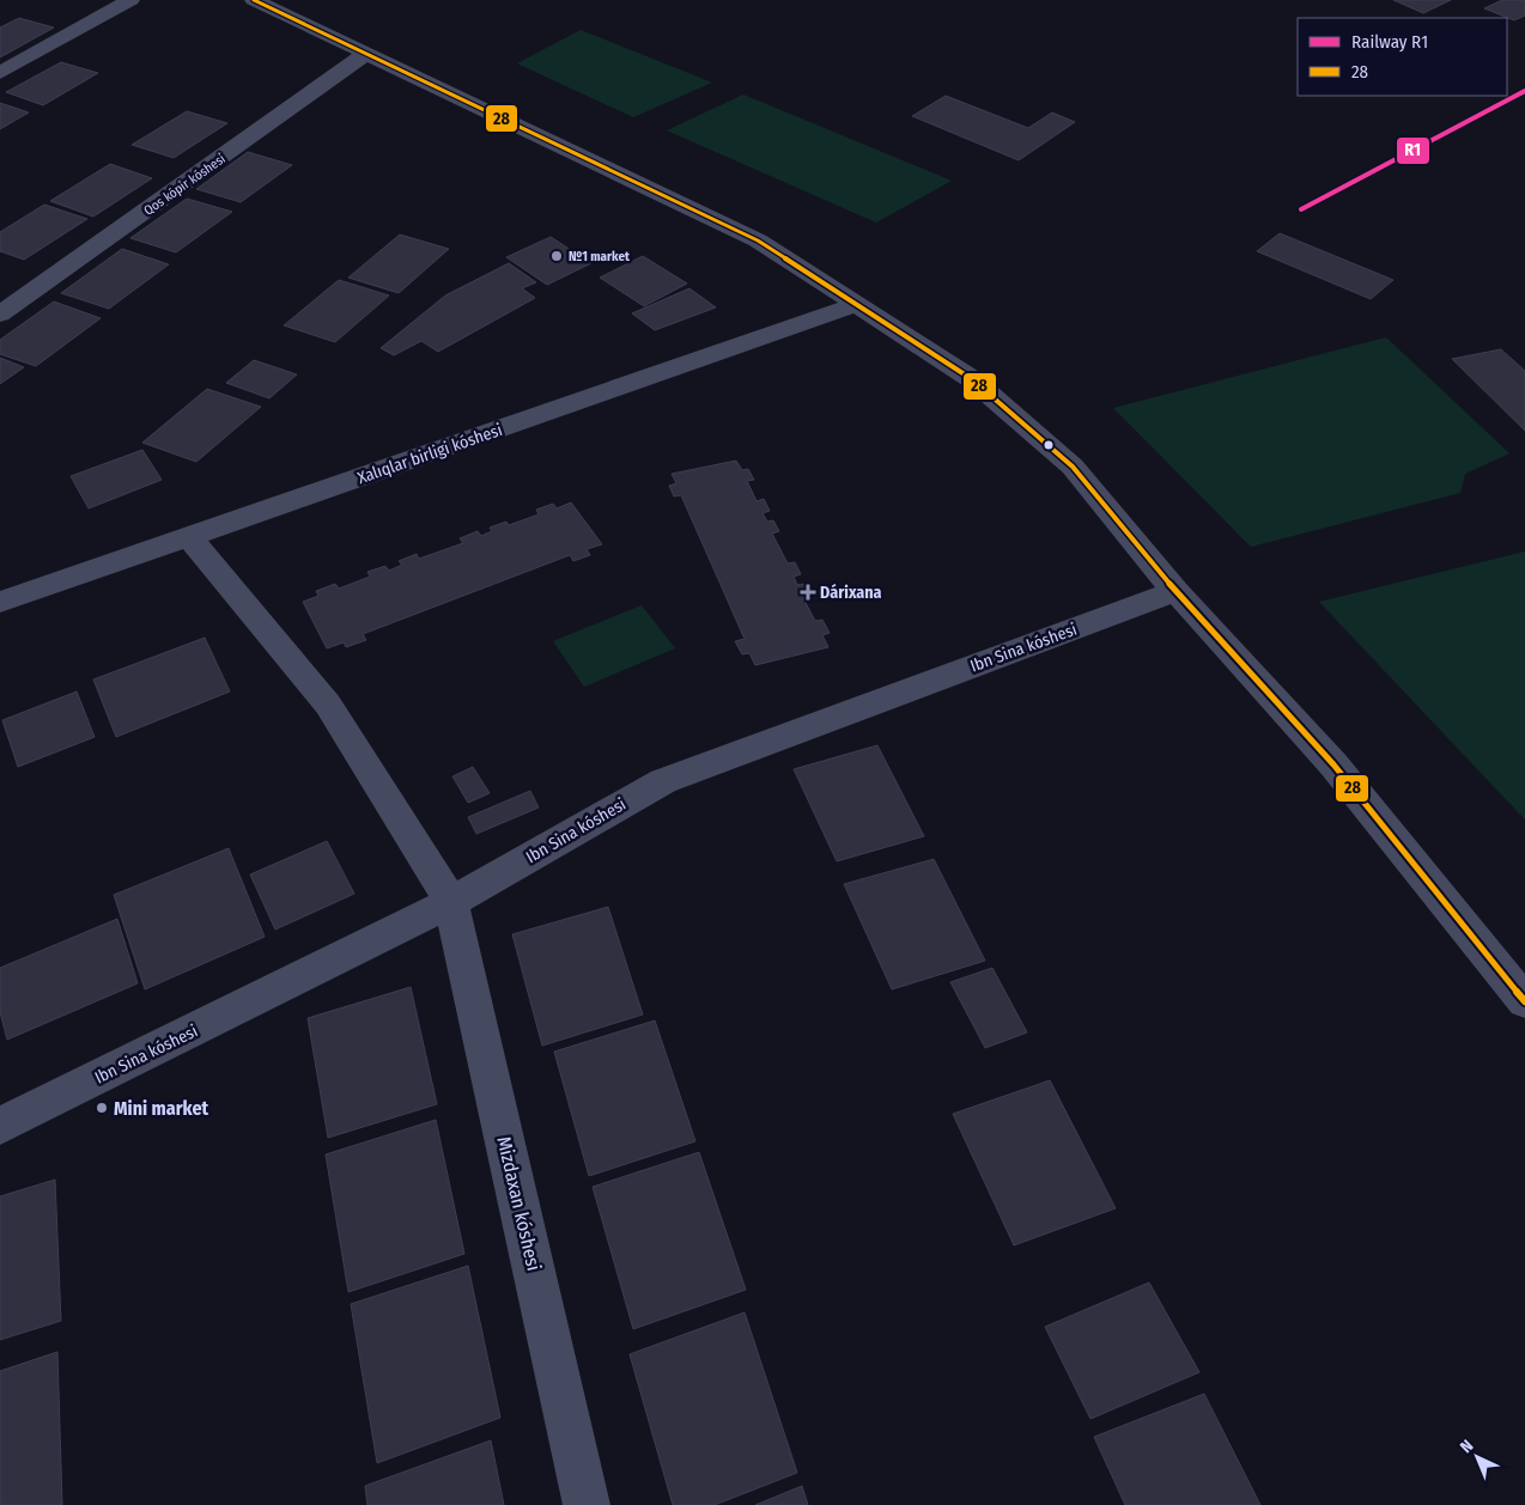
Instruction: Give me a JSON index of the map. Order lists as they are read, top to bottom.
{
  "streets": {
    "street": [
      "Qos kópir kóshesi",
      "Xalıqlar birligi kóshesi",
      "Ibn Sina kóshesi",
      "Mizdaxan kóshesi"
    ]
  },
  "crossings": [
    ["Xalıqlar birligi kóshesi", "Mizdaxan kóshesi"],
    ["Ibn Sina kóshesi", "Mizdaxan kóshesi"]
  ],
  "places": {
    "other": ["№1 market", "Mini market"],
    "health": ["Dárixana"]
  },
  "lines": ["transit line 28", "rail line R1"],
  "legend": ["Railway R1", "28"],
  "north": "top left"
}
